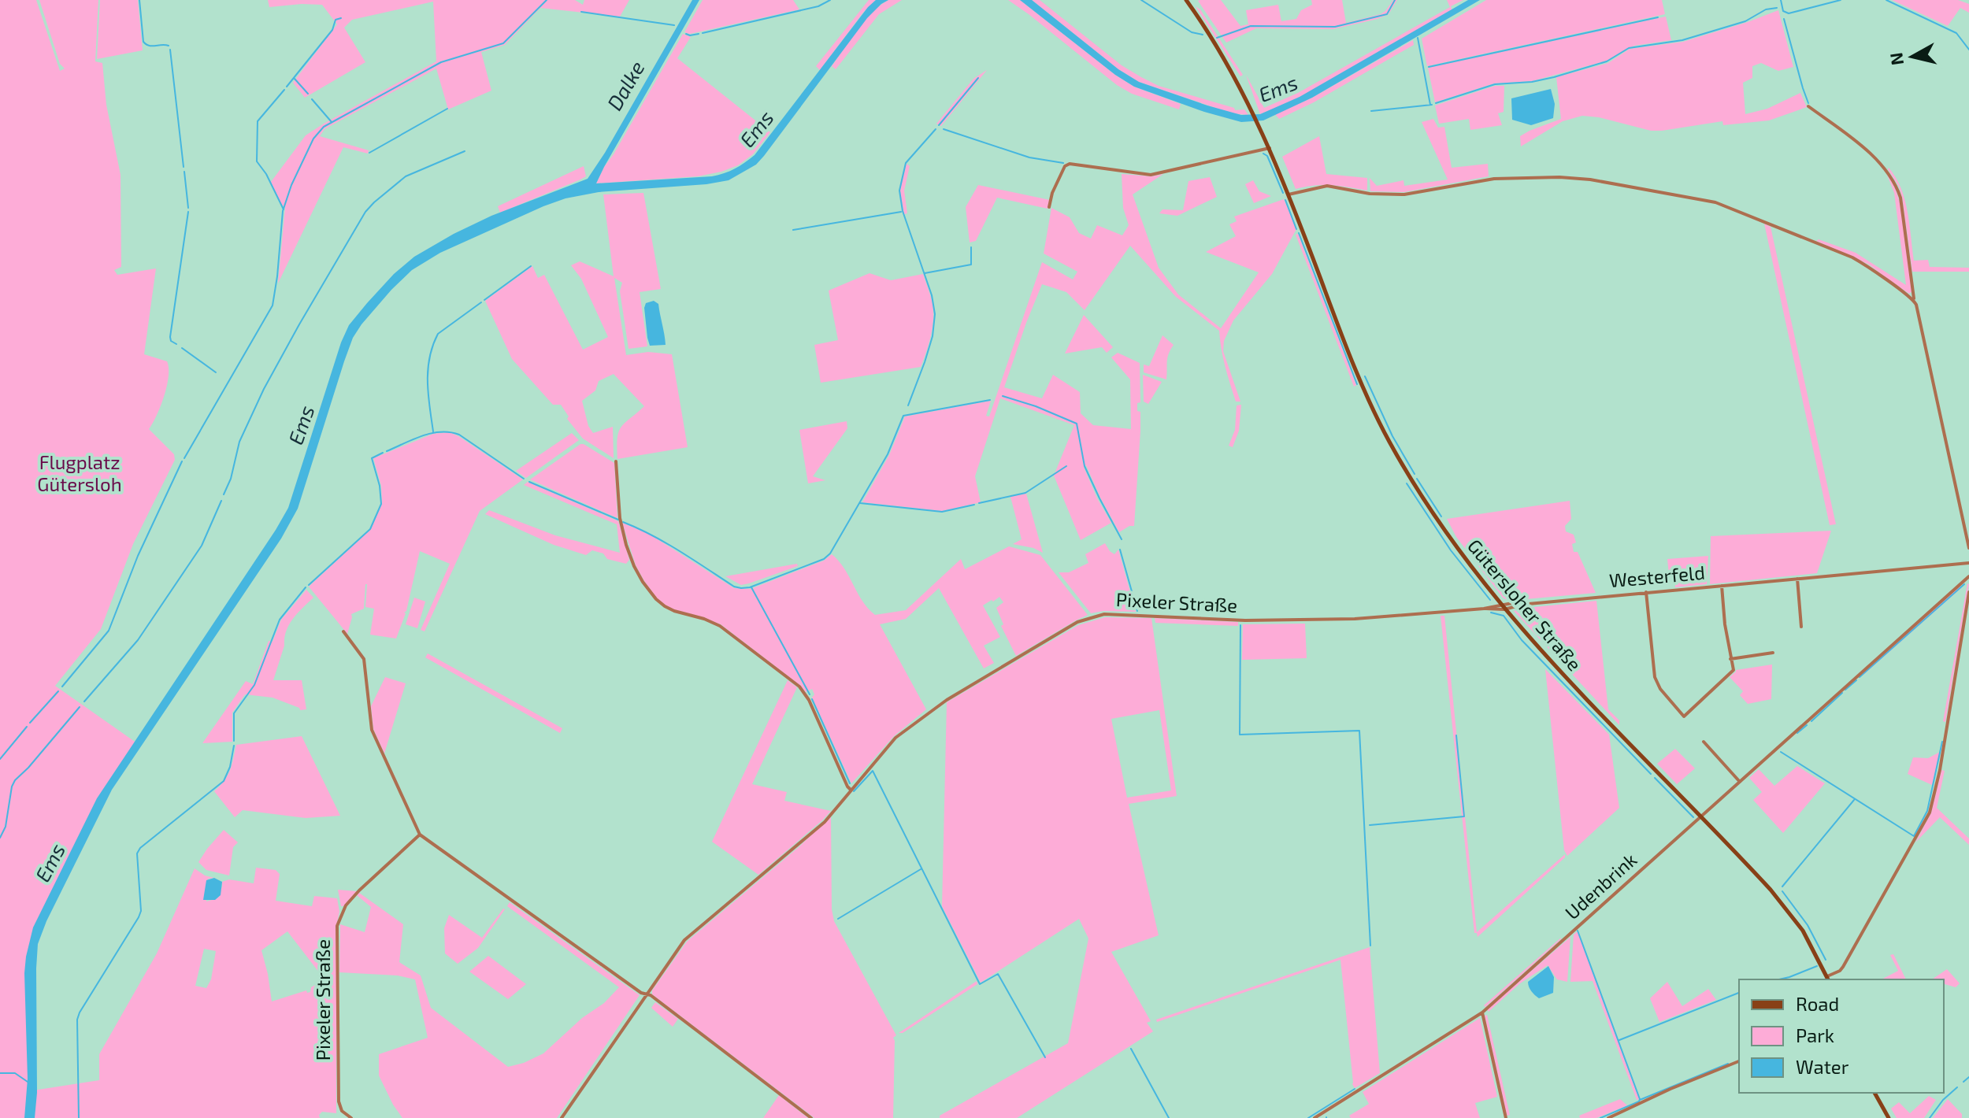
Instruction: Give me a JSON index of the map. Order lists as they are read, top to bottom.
{
  "streets": {
    "main road": ["Gütersloher Straße"],
    "street": ["Westerfeld", "Pixeler Straße", "Udenbrink"]
  },
  "crossings": [
    ["Westerfeld", "Pixeler Straße"],
    ["Westerfeld", "Gütersloher Straße"],
    ["Pixeler Straße", "Gütersloher Straße"],
    ["Gütersloher Straße", "Udenbrink"]
  ],
  "water": ["Dalke", "Ems"],
  "parks": ["Flugplatz Gütersloh"],
  "legend": ["Road", "Park", "Water"],
  "north": "left"
}
